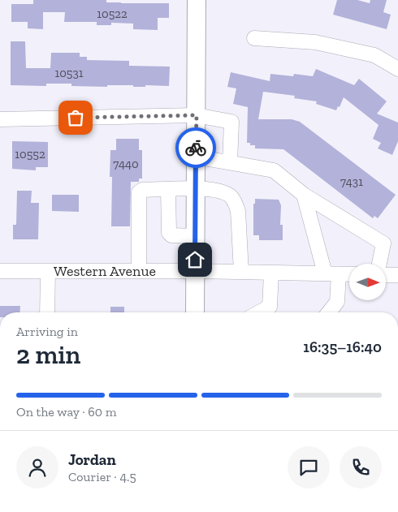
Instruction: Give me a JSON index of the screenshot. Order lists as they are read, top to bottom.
{
  "streets": {
    "street": ["Western Avenue"]
  },
  "house_numbers": [
    "10522",
    "10531",
    "10552",
    "7440",
    "7431"
  ],
  "north": "right",
  "page": {
    "heading": ["2 min", "Arriving in", "16:35–16:40"],
    "panel": ["Jordan", "Courier · 4.5"],
    "bar": "On the way · 60 m"
  }
}
